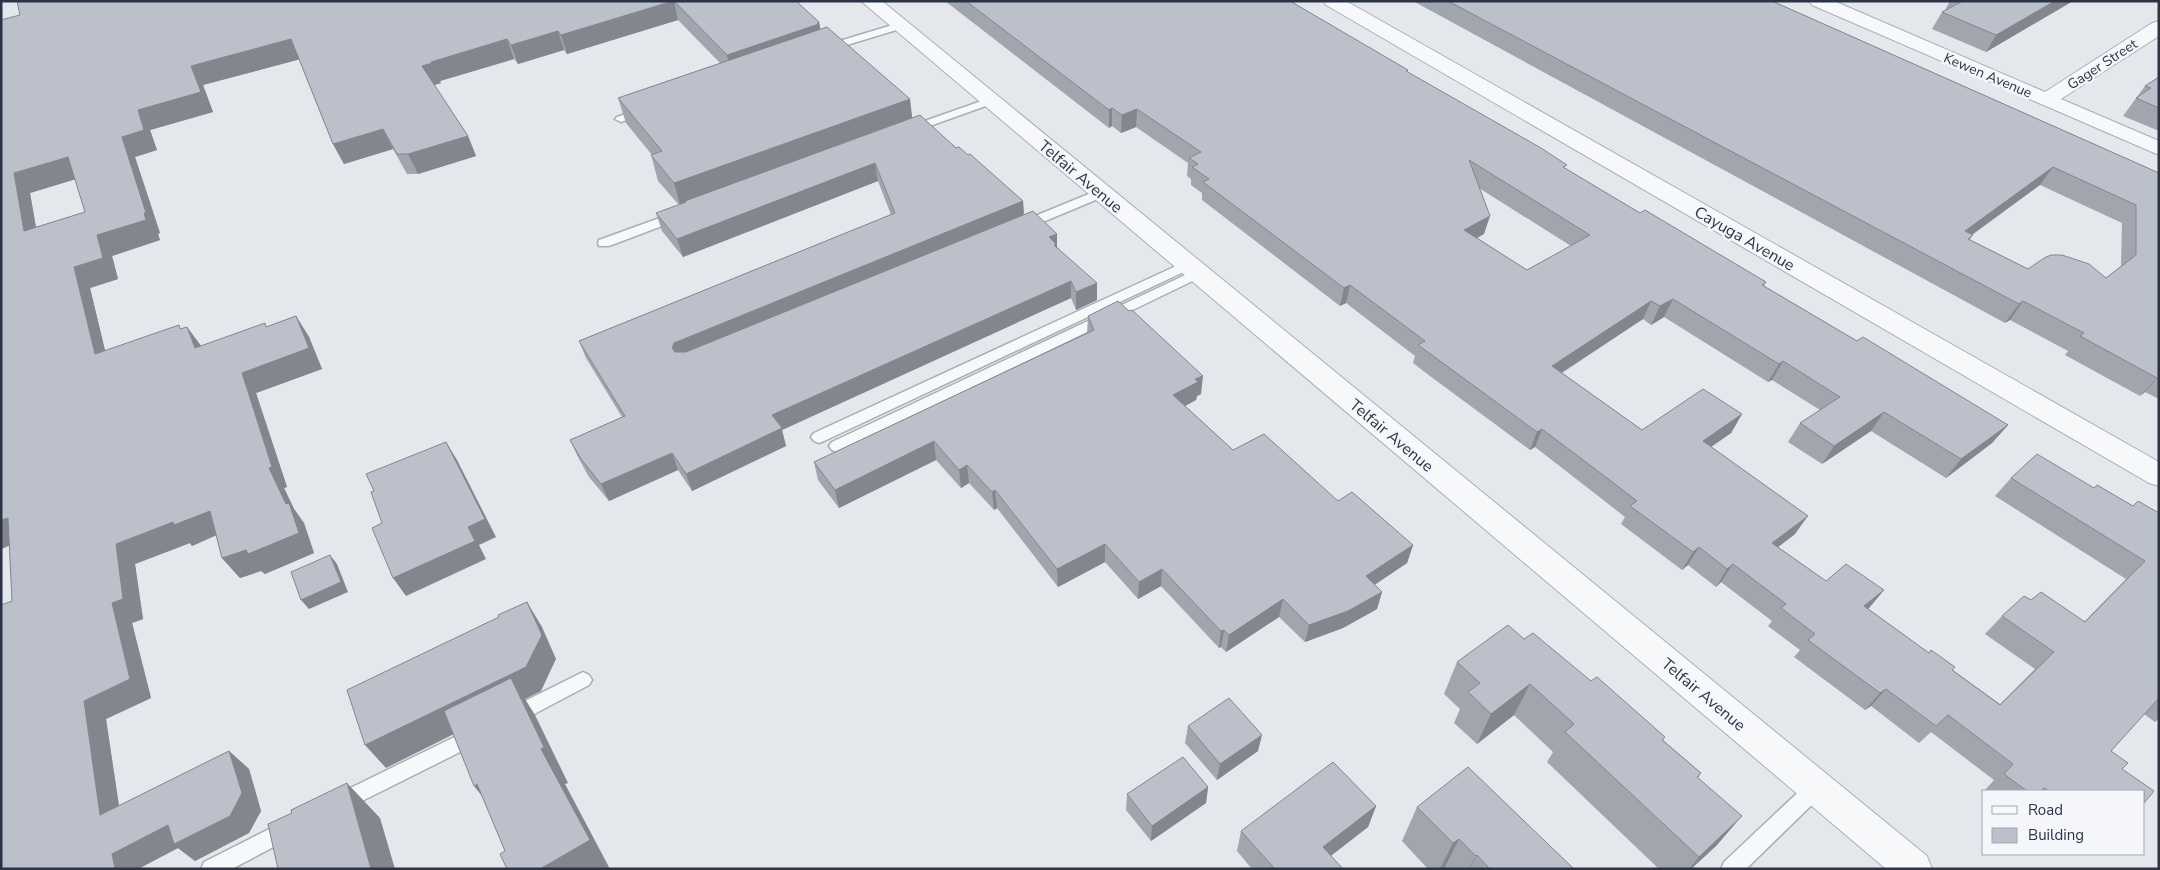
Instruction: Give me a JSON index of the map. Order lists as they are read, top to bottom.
{
  "streets": {
    "street": [
      "Gager Street",
      "Kewen Avenue",
      "Telfair Avenue",
      "Cayuga Avenue"
    ]
  },
  "crossings": [
    ["Gager Street", "Kewen Avenue"]
  ],
  "legend": ["Road", "Building"]
}
